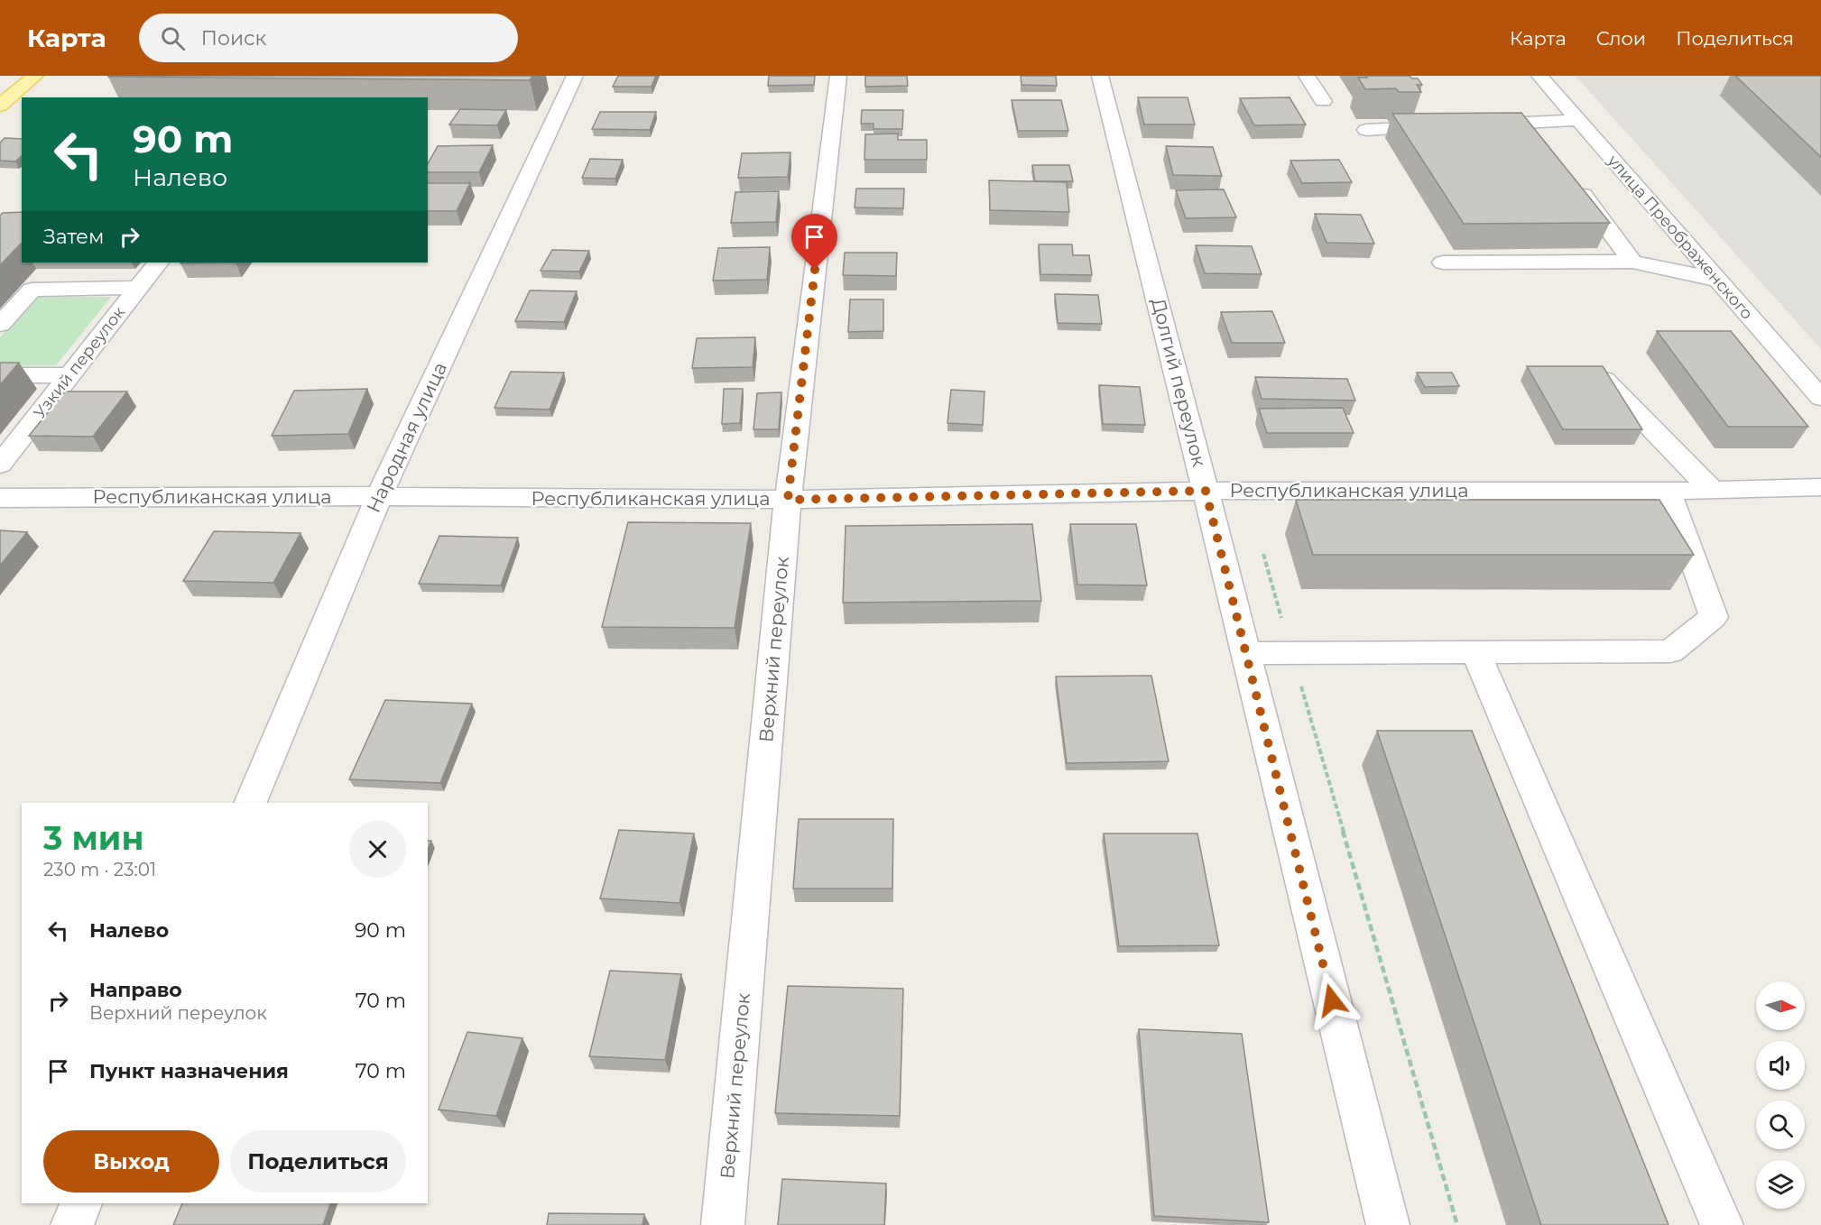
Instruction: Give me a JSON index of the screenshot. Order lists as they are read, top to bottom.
{
  "streets": {
    "street": [
      "улица Преображенского",
      "Узкий переулок",
      "Долгий переулок",
      "Народная улица",
      "Республиканская улица",
      "Верхний переулок"
    ]
  },
  "crossings": [
    ["Долгий переулок", "Республиканская улица"],
    ["Народная улица", "Республиканская улица"],
    ["Республиканская улица", "Верхний переулок"]
  ],
  "north": "right",
  "page": {
    "header": "Карта",
    "search": "Поиск",
    "nav": ["Карта", "Слои", "Поделиться"],
    "turn": ["90 m", "Налево"],
    "then": "Затем",
    "heading": ["3 мин", "230 m · 23:01"],
    "list": [
      {
        "name": "Налево",
        "value": "90 m"
      },
      {
        "name": "Направо",
        "note": "Верхний переулок",
        "value": "70 m"
      },
      {
        "name": "Пункт назначения",
        "value": "70 m"
      }
    ],
    "buttons": ["Выход", "Поделиться"]
  }
}
